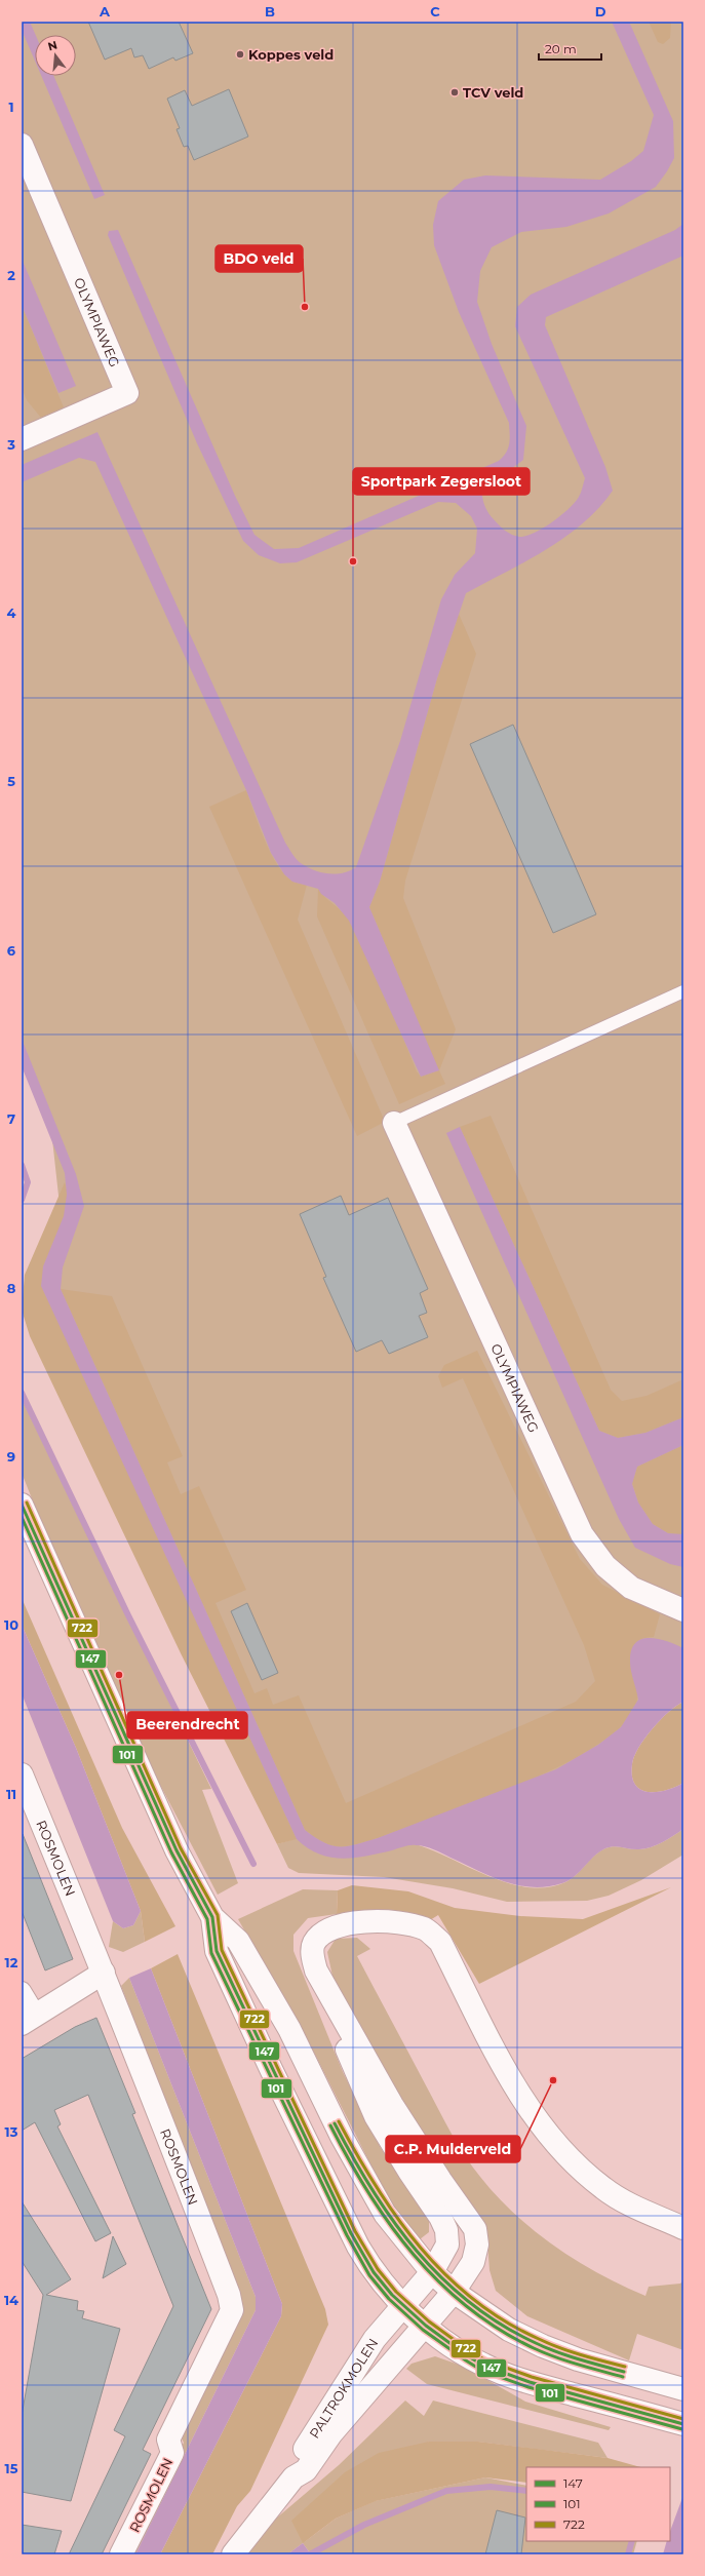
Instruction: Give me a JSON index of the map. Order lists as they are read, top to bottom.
{
  "streets": {
    "street": ["OLYMPIAWEG", "ROSMOLEN", "PALTROKMOLEN"]
  },
  "places": [
    "Koppes veld",
    "TCV veld",
    "BDO veld",
    "Sportpark Zegersloot",
    "Beerendrecht",
    "C.P. Mulderveld"
  ],
  "lines": ["transit line 722", "transit line 147", "transit line 101"],
  "legend": ["147", "101", "722"],
  "scale_bar": "20 m",
  "north": "top",
  "grid": {
    "columns": [
      "A",
      "B",
      "C",
      "D"
    ],
    "rows": [
      "1",
      "2",
      "3",
      "4",
      "5",
      "6",
      "7",
      "8",
      "9",
      "10",
      "11",
      "12",
      "13",
      "14",
      "15"
    ]
  }
}
